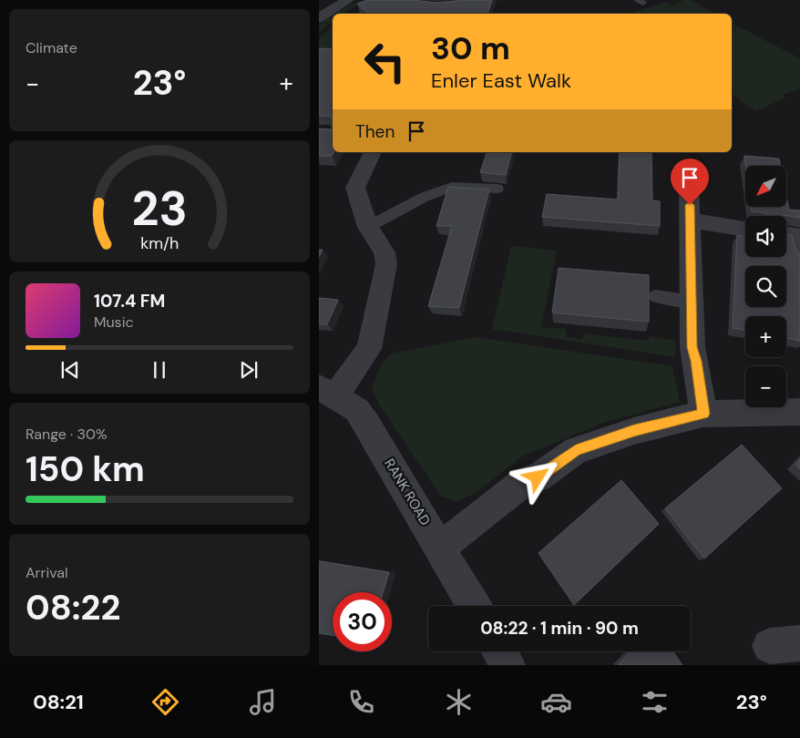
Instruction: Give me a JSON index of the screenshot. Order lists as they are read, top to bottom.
{
  "streets": {
    "street": ["RANK ROAD"]
  },
  "north": "bottom left",
  "page": {
    "tile": [
      "Climate",
      ["Range · 30%", "150 km"],
      ["Arrival", "08:22"]
    ],
    "turn": ["30 m", "Enler East Walk"],
    "heat": ["−", "23°", "+"],
    "then": "Then",
    "map_buttons": ["+", "−"],
    "song": ["107.4 FM", "Music"],
    "limit": "30",
    "trip": "08:22 · 1 min · 90 m",
    "tabs": ["08:21", "23°"],
    "gauge": ["23", "km/h"]
  }
}
